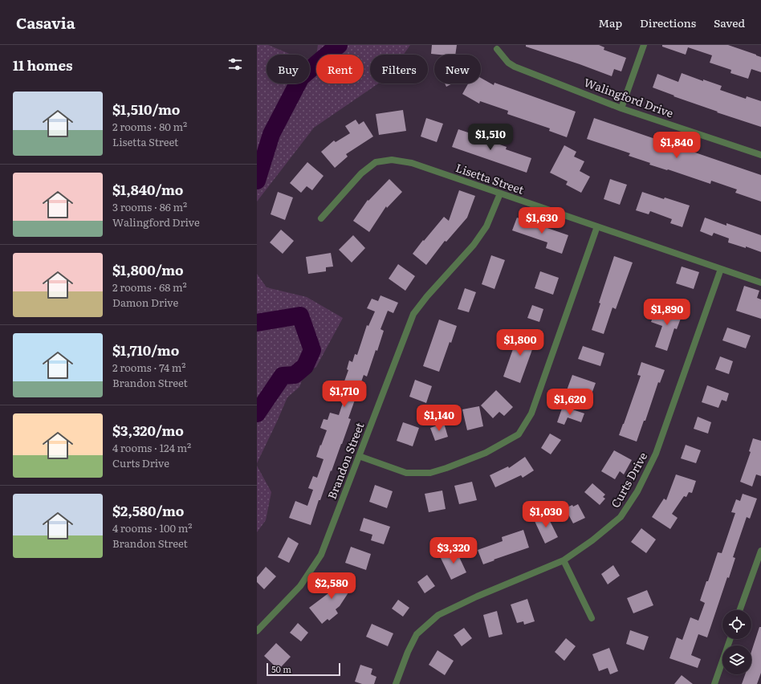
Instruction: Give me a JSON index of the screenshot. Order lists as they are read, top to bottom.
{
  "streets": {
    "street": [
      "Walingford Drive",
      "Lisetta Street",
      "Brandon Street",
      "Curts Drive"
    ]
  },
  "crossings": [
    ["Lisetta Street", "Brandon Street"],
    ["Lisetta Street", "Curts Drive"]
  ],
  "scale_bar": "50 m",
  "page": {
    "header": "Casavia",
    "nav": ["Map", "Directions", "Saved"],
    "heading": "11 homes",
    "chip": [
      "Buy",
      "Rent",
      "Filters",
      "New"
    ],
    "list": [
      {
        "name": "$1,510/mo",
        "note": "2 rooms · 80 m² · Lisetta Street"
      },
      {
        "name": "$1,840/mo",
        "note": "3 rooms · 86 m² · Walingford Drive"
      },
      {
        "name": "$1,800/mo",
        "note": "2 rooms · 68 m² · Damon Drive"
      },
      {
        "name": "$1,710/mo",
        "note": "2 rooms · 74 m² · Brandon Street"
      },
      {
        "name": "$3,320/mo",
        "note": "4 rooms · 124 m² · Curts Drive"
      },
      {
        "name": "$2,580/mo",
        "note": "4 rooms · 100 m² · Brandon Street"
      }
    ],
    "price": [
      "$1,510",
      "$1,840",
      "$1,630",
      "$1,890",
      "$1,800",
      "$1,710",
      "$1,620",
      "$1,140",
      "$1,030",
      "$3,320",
      "$2,580"
    ],
    "scale": "50 m"
  }
}
